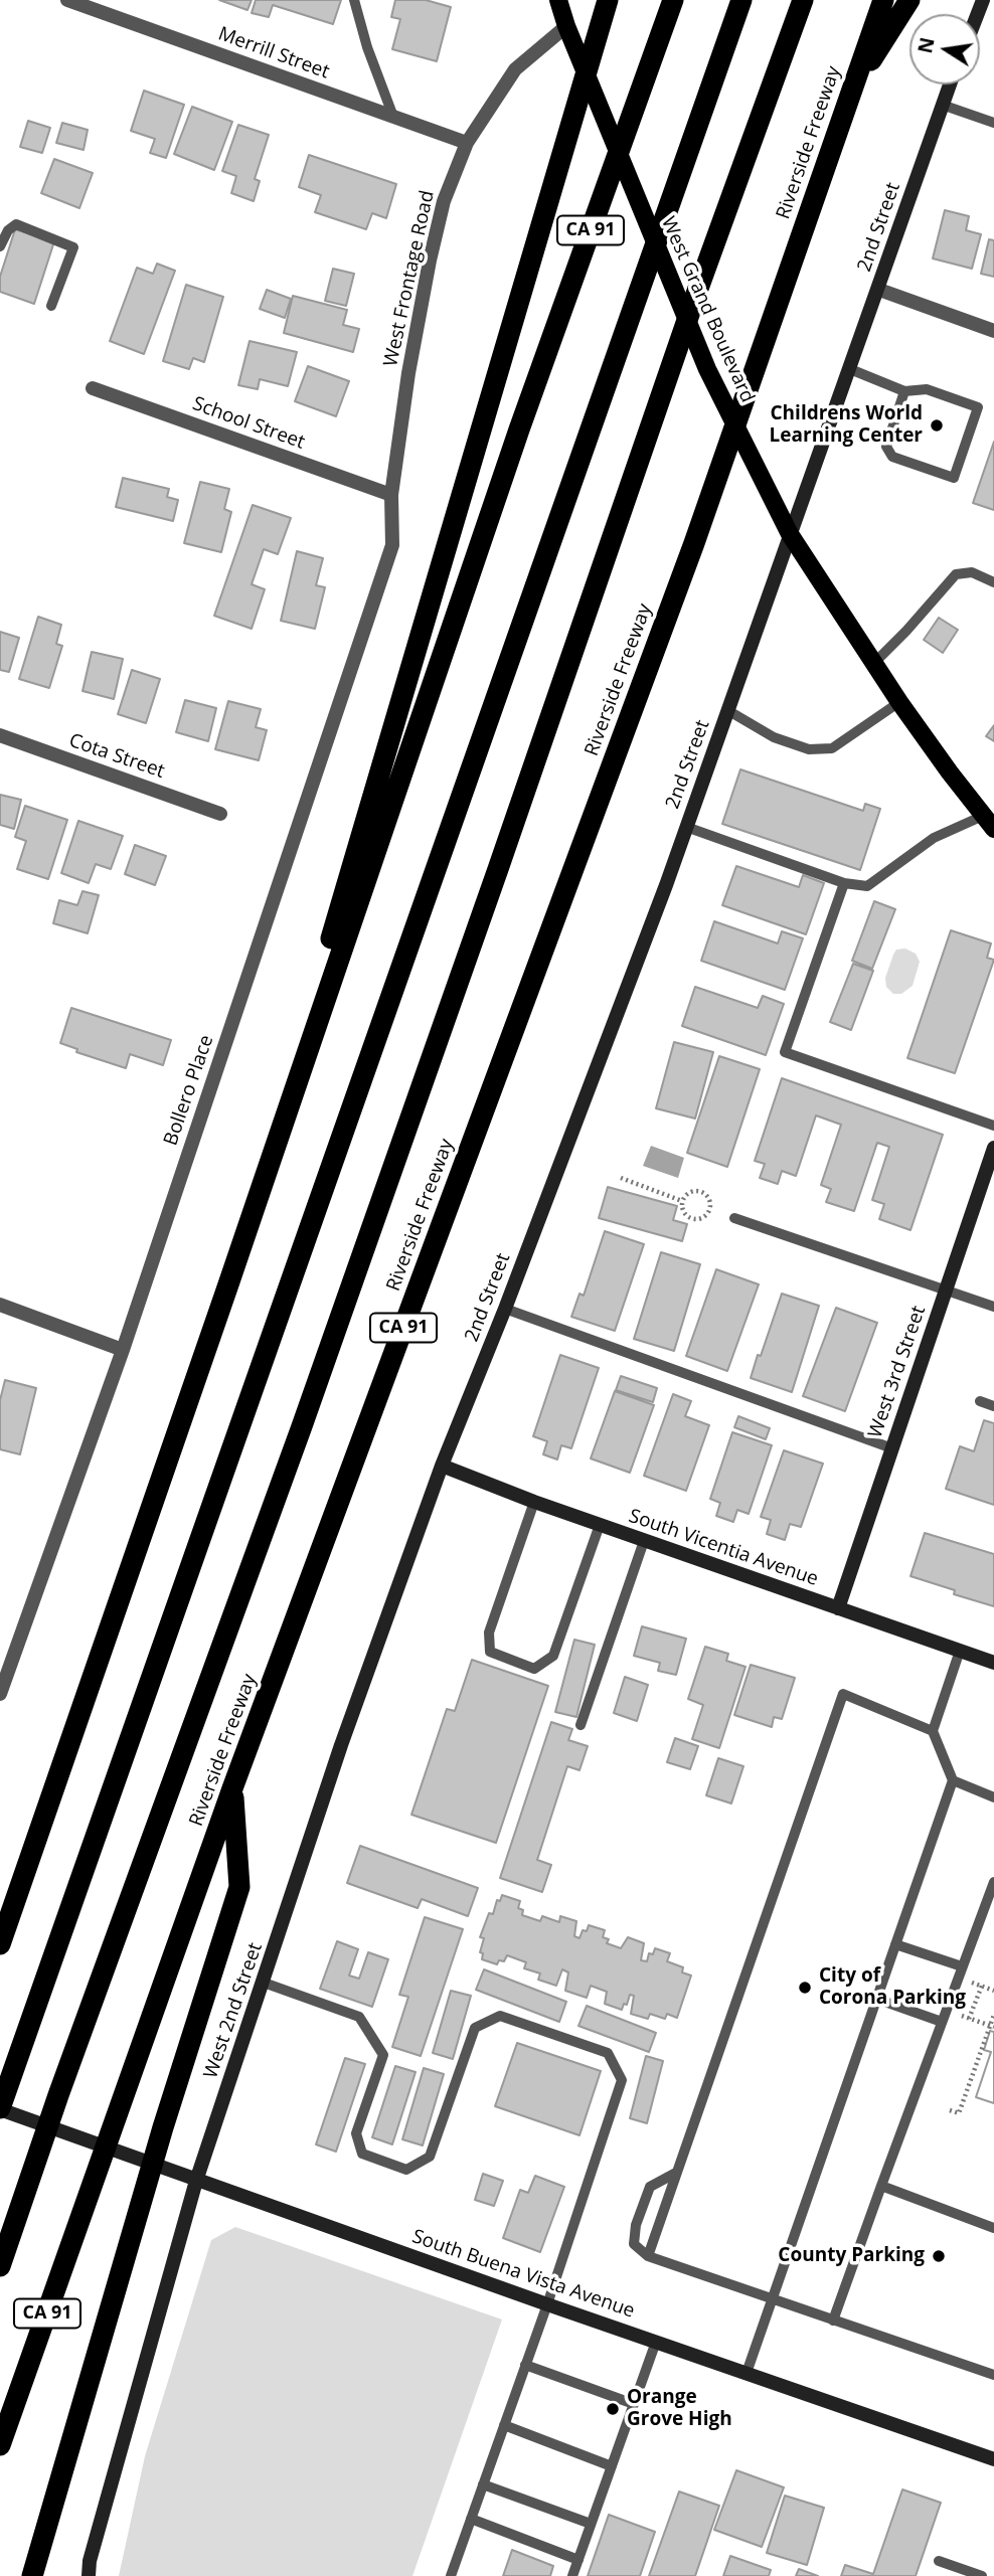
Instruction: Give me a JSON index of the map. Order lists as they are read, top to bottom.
{
  "streets": {
    "highway": ["Riverside Freeway", "CA 91"],
    "main road": ["West Grand Boulevard"],
    "street": [
      "Merrill Street",
      "2nd Street",
      "West Frontage Road",
      "School Street",
      "Cota Street",
      "Bollero Place",
      "West 3rd Street",
      "South Vicentia Avenue",
      "West 2nd Street",
      "South Buena Vista Avenue"
    ]
  },
  "crossings": [
    ["Merrill Street", "West Frontage Road"],
    ["2nd Street", "West Grand Boulevard"],
    ["2nd Street", "South Vicentia Avenue"],
    ["2nd Street", "West 2nd Street"],
    ["West Frontage Road", "West Grand Boulevard"],
    ["West Frontage Road", "School Street"],
    ["West Frontage Road", "Bollero Place"],
    ["School Street", "Bollero Place"],
    ["West 3rd Street", "South Vicentia Avenue"],
    ["South Vicentia Avenue", "West 2nd Street"],
    ["West 2nd Street", "South Buena Vista Avenue"]
  ],
  "places": [
    "Childrens World Learning Center",
    "City of Corona Parking",
    "County Parking",
    "Orange Grove High"
  ],
  "north": "left"
}
